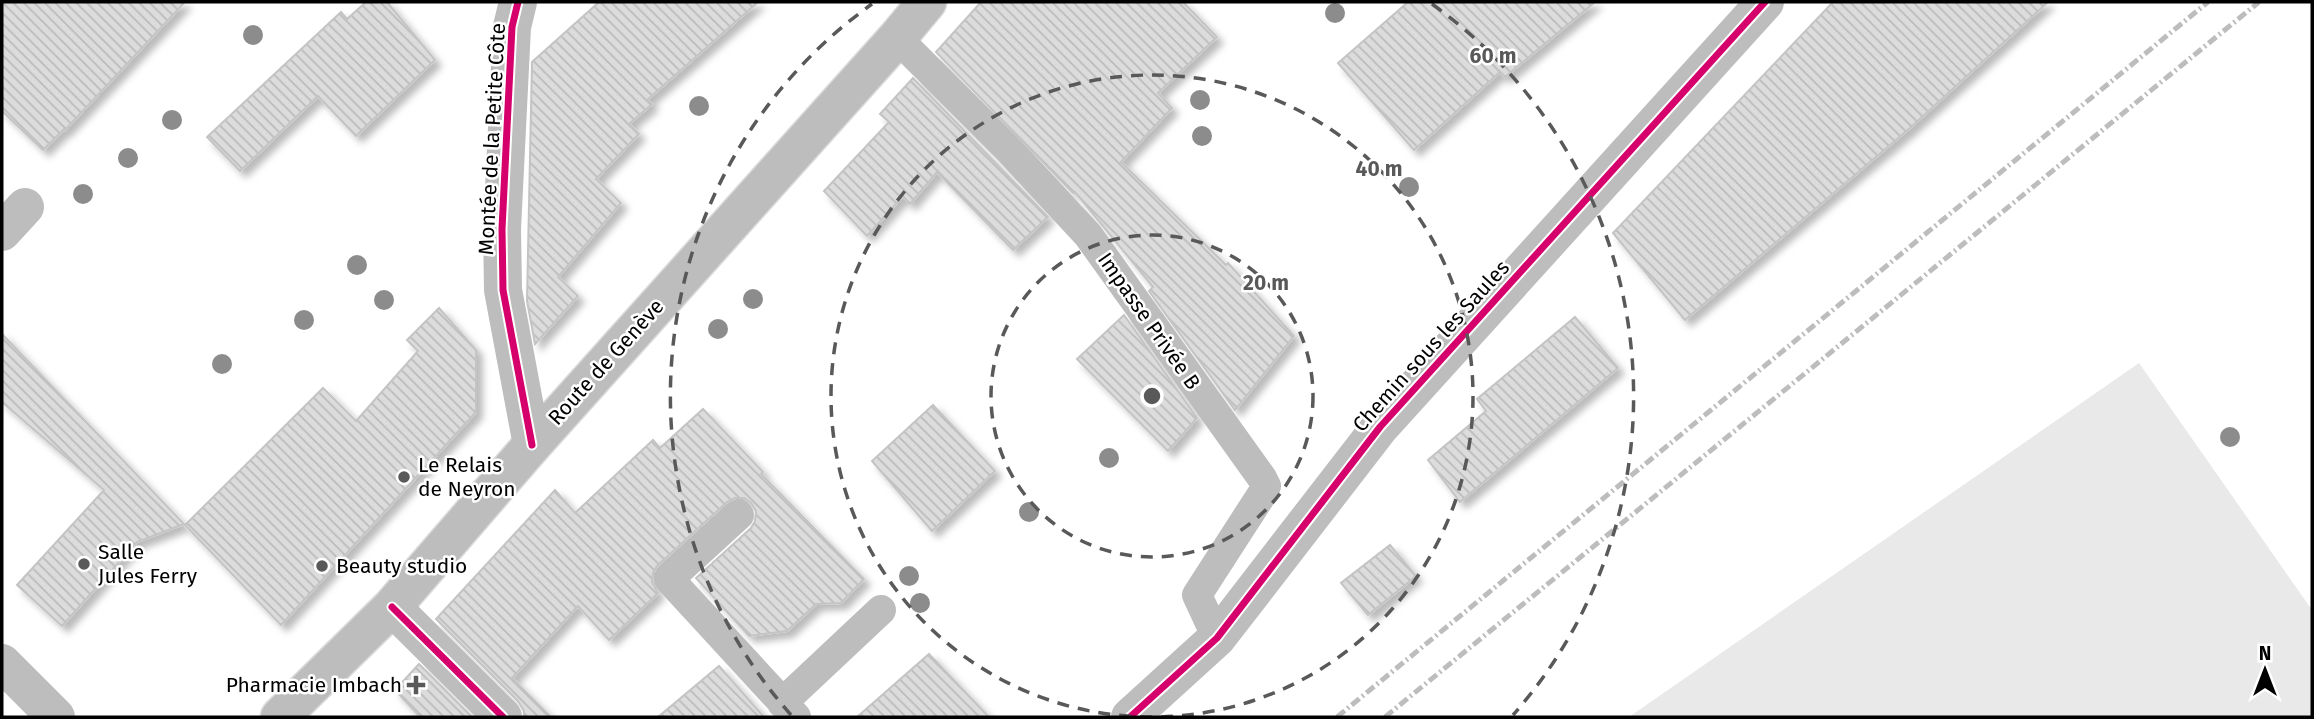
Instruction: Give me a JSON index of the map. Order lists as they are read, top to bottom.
{
  "streets": {
    "street": ["Montée de la Petite Côte", "Chemin sous les Saules", "Route de Genève"],
    "lane": ["Impasse Privée B"]
  },
  "crossings": [
    ["Montée de la Petite Côte", "Route de Genève"],
    ["Impasse Privée B", "Chemin sous les Saules"],
    ["Impasse Privée B", "Route de Genève"]
  ],
  "places": {
    "other": ["Le Relais de Neyron", "Salle Jules Ferry", "Beauty studio"],
    "health": ["Pharmacie Imbach"]
  },
  "north": "top",
  "rings": ["60 m", "40 m", "20 m"]
}
